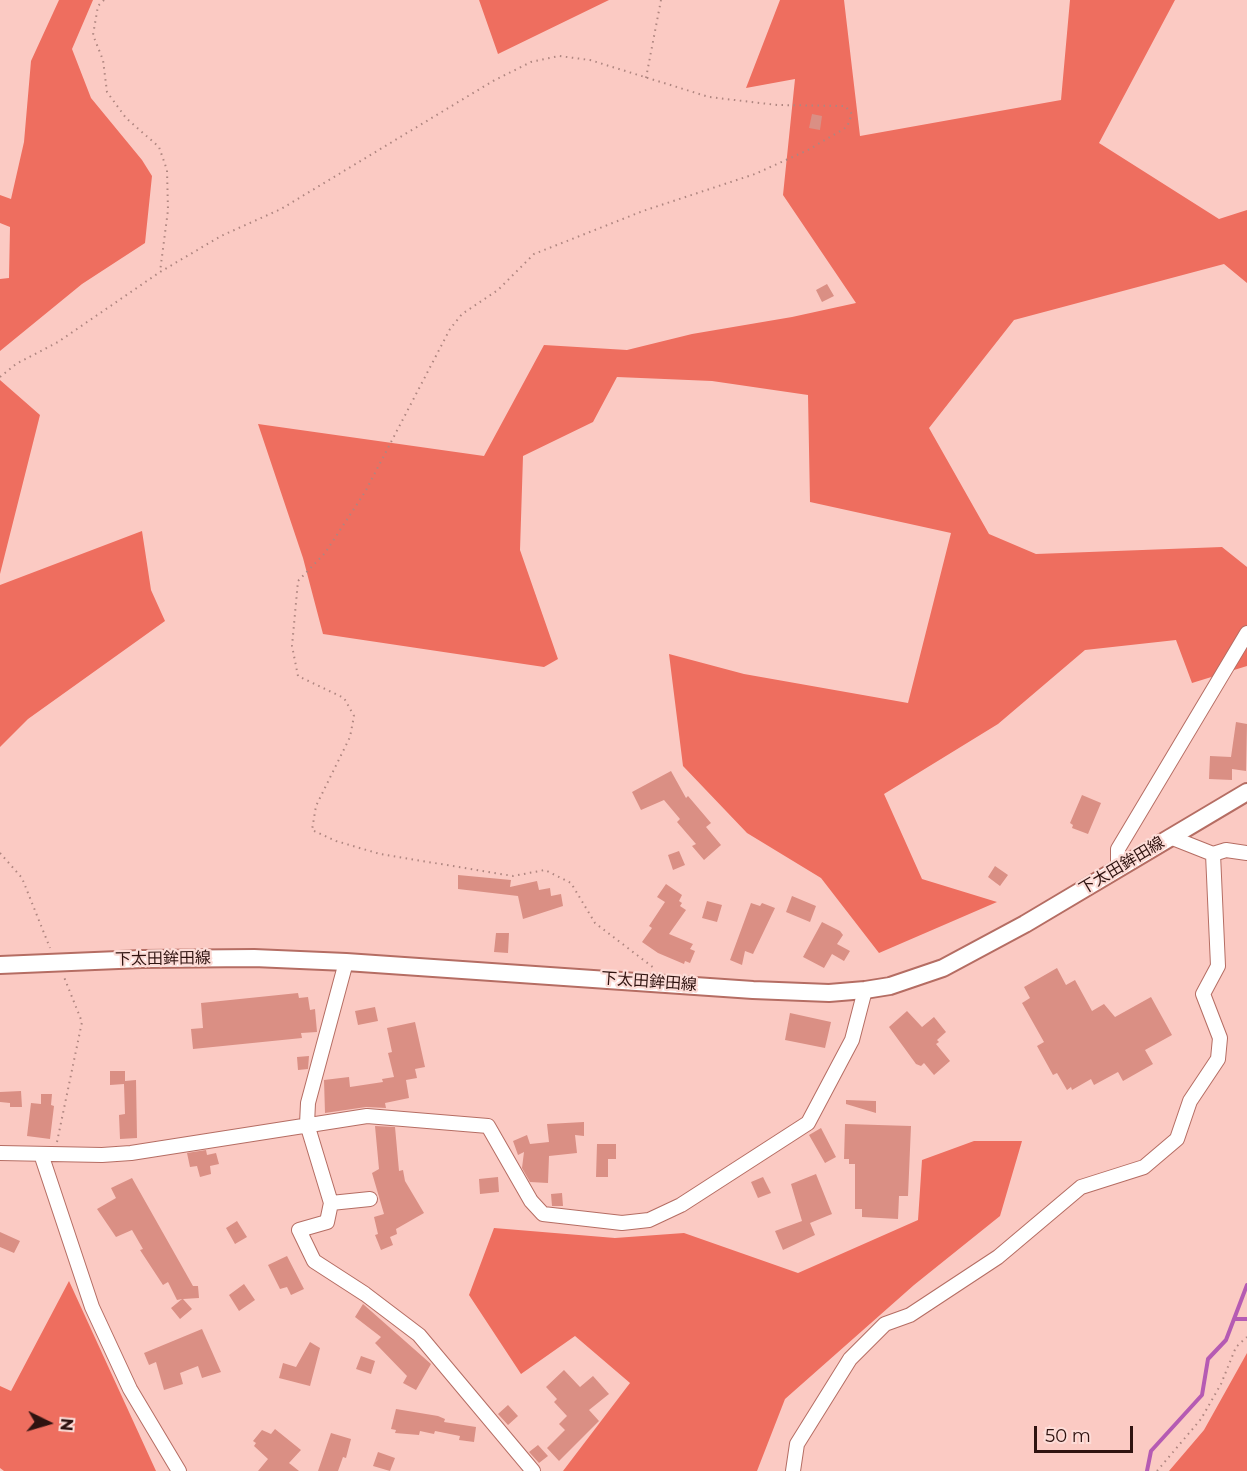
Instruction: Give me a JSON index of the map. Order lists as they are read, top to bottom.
{
  "streets": {
    "main road": ["下太田鉾田線"]
  },
  "scale_bar": "50 m",
  "north": "right"
}
